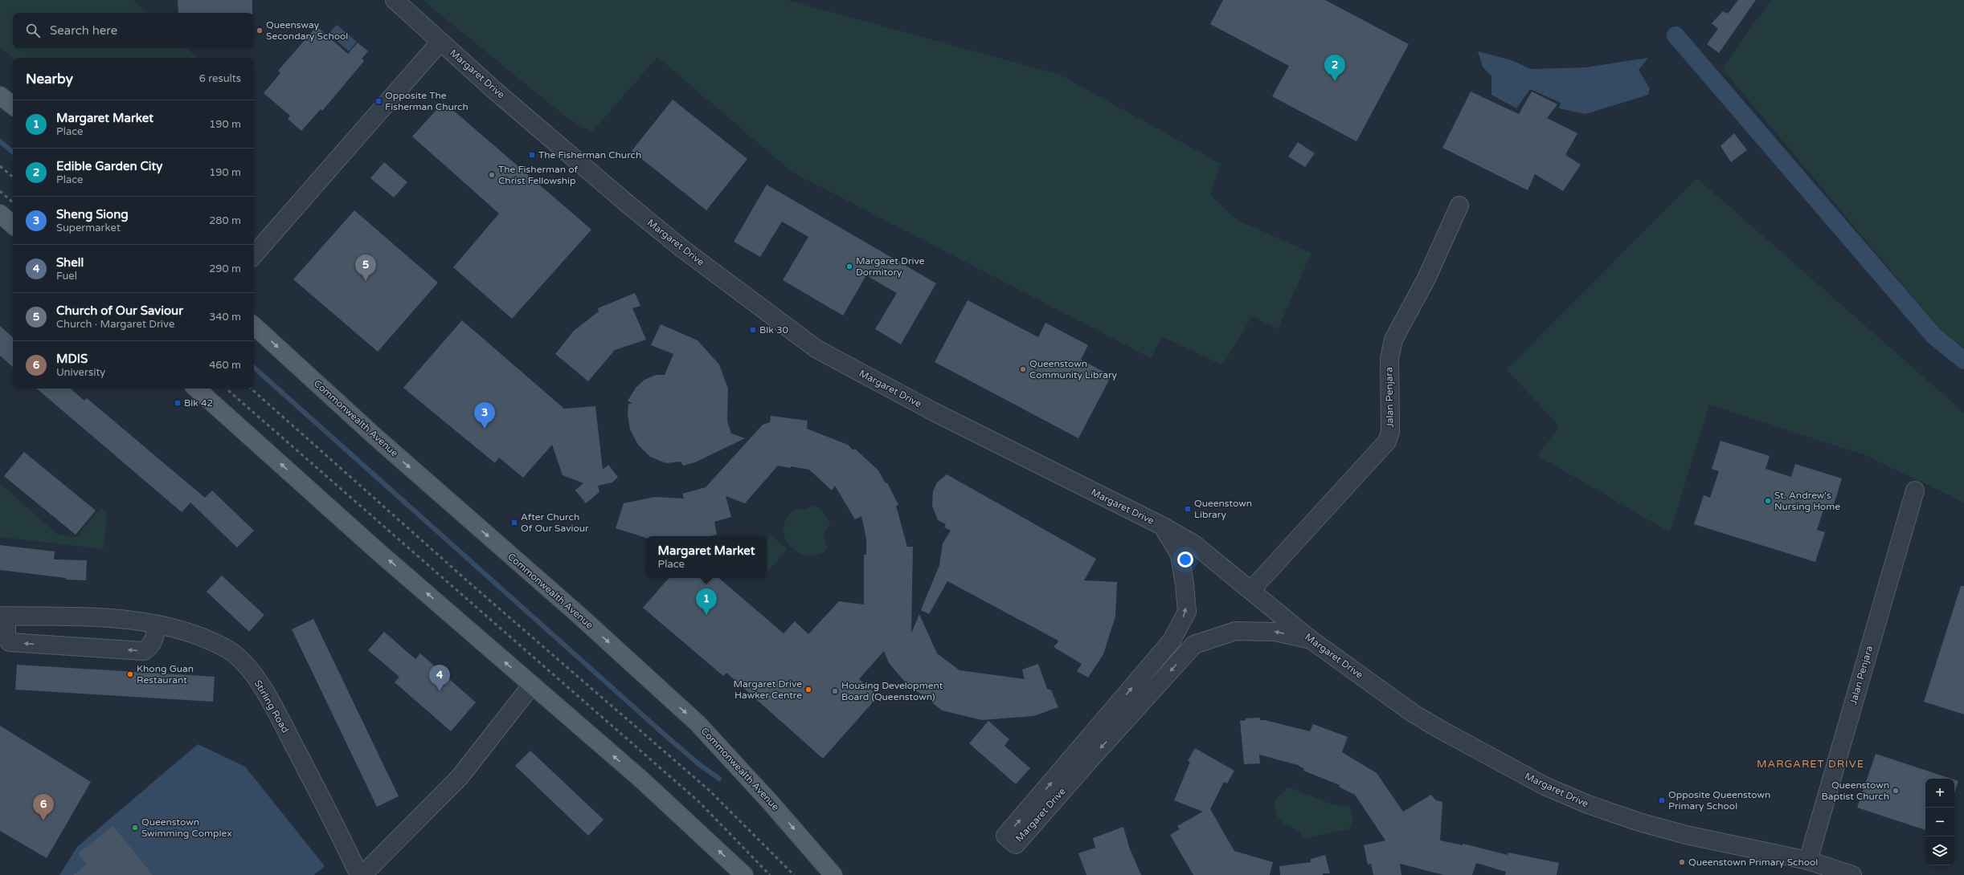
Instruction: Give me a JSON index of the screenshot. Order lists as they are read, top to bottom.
{
  "streets": {
    "main road": ["Commonwealth Avenue"],
    "street": ["Margaret Drive", "Jalan Penjara", "Stirling Road"]
  },
  "crossings": [
    ["Margaret Drive", "Jalan Penjara"]
  ],
  "districts": ["MARGARET DRIVE"],
  "places": {
    "other": [
      "Queensway Secondary School",
      "The Fisherman of Christ Fellowship",
      "Margaret Drive Dormitory",
      "Queenstown Community Library",
      "St. Andrew's Nursing Home",
      "Khong Guan Restaurant",
      "Margaret Drive Hawker Centre",
      "Housing Development Board (Queenstown)",
      "Queenstown Baptist Church",
      "Queenstown Swimming Complex",
      "Queenstown Primary School"
    ],
    "transit": [
      "Opposite The Fisherman Church",
      "The Fisherman Church",
      "Blk 30",
      "Blk 42",
      "Queenstown Library",
      "After Church Of Our Saviour",
      "Opposite Queenstown Primary School"
    ]
  },
  "page": {
    "search": "Search here",
    "pins": [
      "2",
      "5",
      "3",
      "1",
      "4",
      "6"
    ],
    "heading": ["Nearby", "6 results"],
    "list": [
      {
        "mark": "1",
        "name": "Margaret Market",
        "note": "Place",
        "value": "190 m"
      },
      {
        "mark": "2",
        "name": "Edible Garden City",
        "note": "Place",
        "value": "190 m"
      },
      {
        "mark": "3",
        "name": "Sheng Siong",
        "note": "Supermarket",
        "value": "280 m"
      },
      {
        "mark": "4",
        "name": "Shell",
        "note": "Fuel",
        "value": "290 m"
      },
      {
        "mark": "5",
        "name": "Church of Our Saviour",
        "note": "Church · Margaret Drive",
        "value": "340 m"
      },
      {
        "mark": "6",
        "name": "MDIS",
        "note": "University",
        "value": "460 m"
      }
    ],
    "popup": ["Margaret Market", "Place"],
    "map_buttons": ["+", "−"]
  }
}
